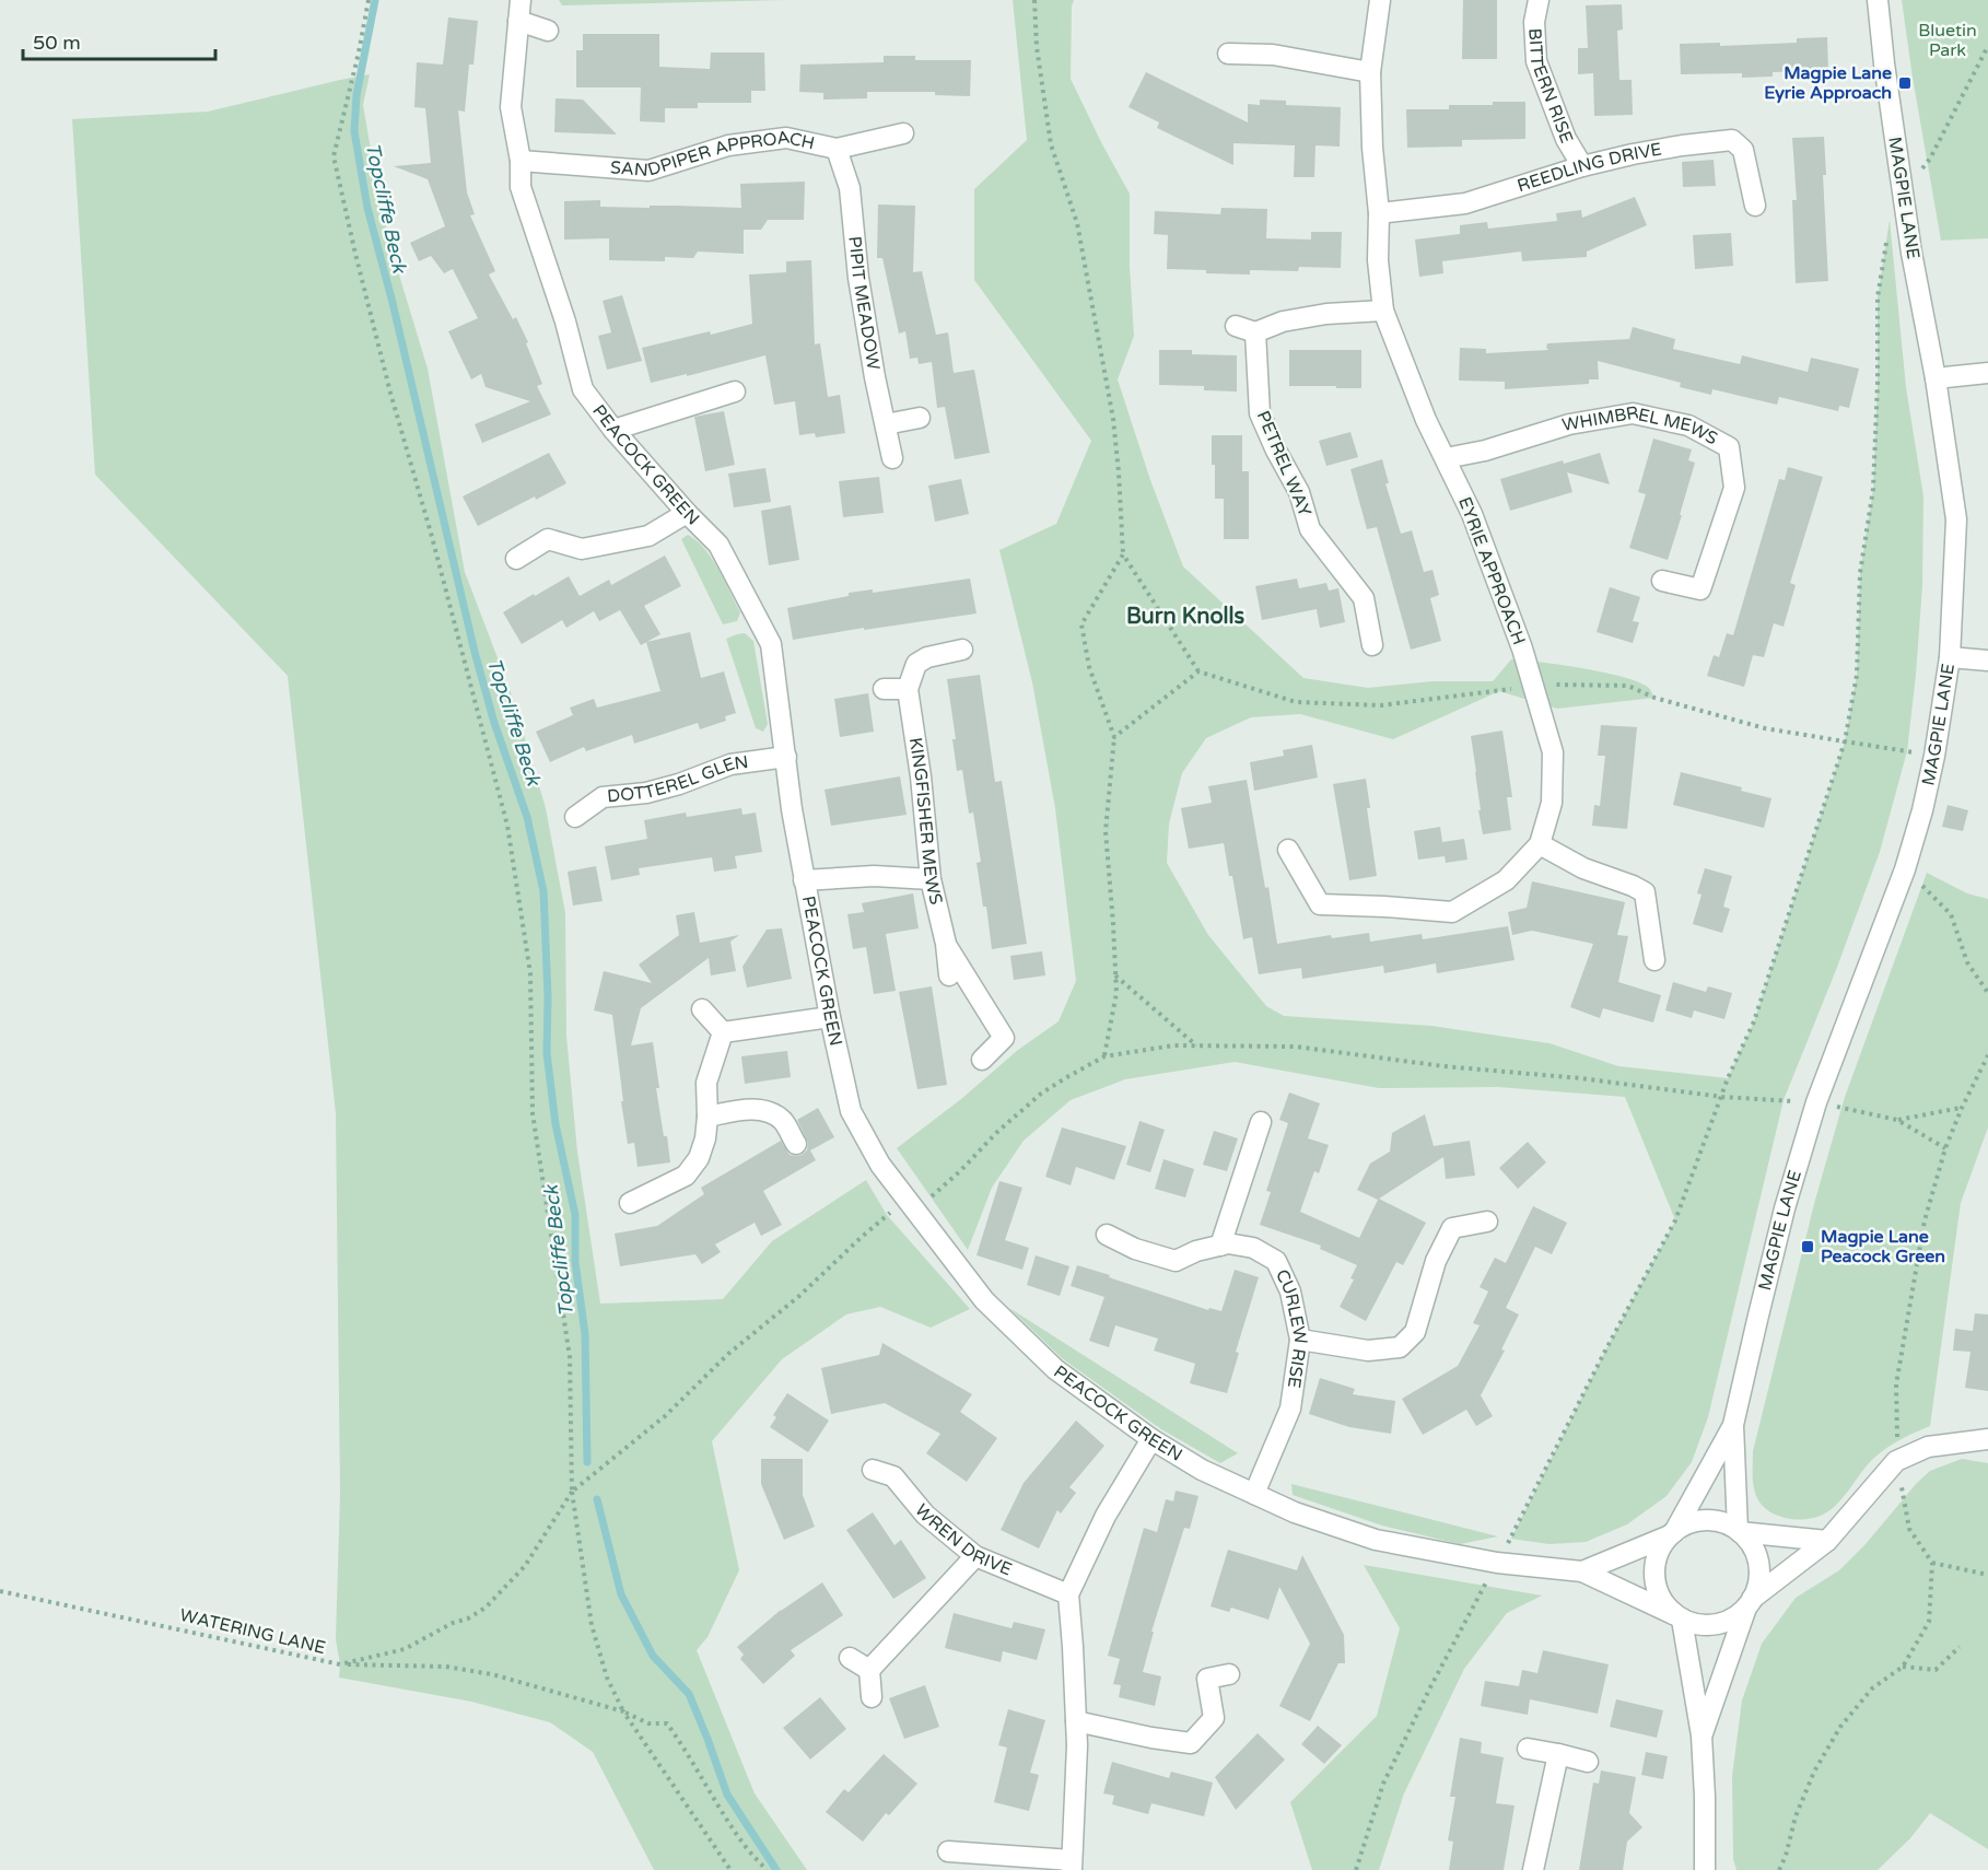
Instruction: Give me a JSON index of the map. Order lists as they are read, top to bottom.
{
  "streets": {
    "street": [
      "BITTERN RISE",
      "SANDPIPER APPROACH",
      "REEDLING DRIVE",
      "MAGPIE LANE",
      "PIPIT MEADOW",
      "WHIMBREL MEWS",
      "PEACOCK GREEN",
      "PETREL WAY",
      "EYRIE APPROACH",
      "DOTTEREL GLEN",
      "KINGFISHER MEWS",
      "CURLEW RISE",
      "WREN DRIVE"
    ],
    "path": ["WATERING LANE"]
  },
  "crossings": [
    ["BITTERN RISE", "REEDLING DRIVE"],
    ["SANDPIPER APPROACH", "PIPIT MEADOW"],
    ["SANDPIPER APPROACH", "PEACOCK GREEN"],
    ["REEDLING DRIVE", "EYRIE APPROACH"],
    ["MAGPIE LANE", "PEACOCK GREEN"],
    ["WHIMBREL MEWS", "EYRIE APPROACH"],
    ["PEACOCK GREEN", "DOTTEREL GLEN"],
    ["PEACOCK GREEN", "CURLEW RISE"]
  ],
  "districts": ["Burn Knolls"],
  "water": ["Topcliffe Beck"],
  "parks": ["Bluetin Park"],
  "places": {
    "transit": ["Magpie Lane Eyrie Approach", "Magpie Lane Peacock Green"]
  },
  "scale_bar": "50 m"
}
